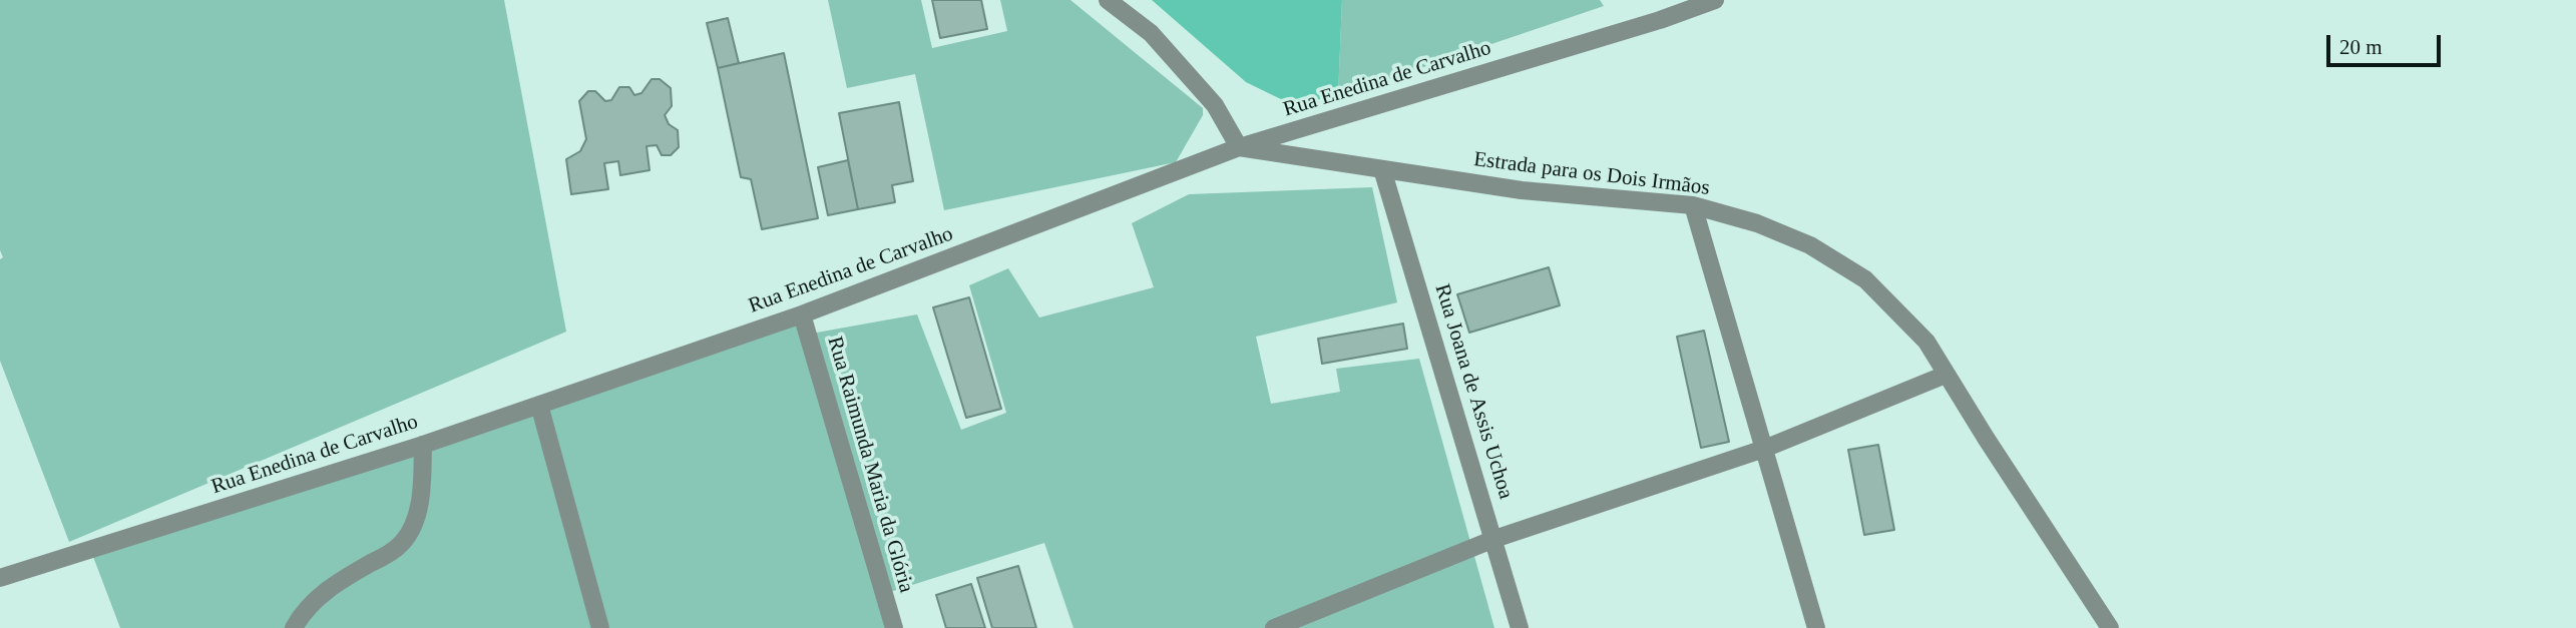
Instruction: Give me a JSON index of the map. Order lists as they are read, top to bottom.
{
  "streets": {
    "street": [
      "Rua Enedina de Carvalho",
      "Estrada para os Dois Irmãos",
      "Rua Joana de Assis Uchoa",
      "Rua Raimunda Maria da Glória"
    ]
  },
  "crossings": [
    ["Rua Enedina de Carvalho", "Estrada para os Dois Irmãos"],
    ["Rua Enedina de Carvalho", "Rua Raimunda Maria da Glória"],
    ["Estrada para os Dois Irmãos", "Rua Joana de Assis Uchoa"]
  ],
  "scale_bar": "20 m"
}
